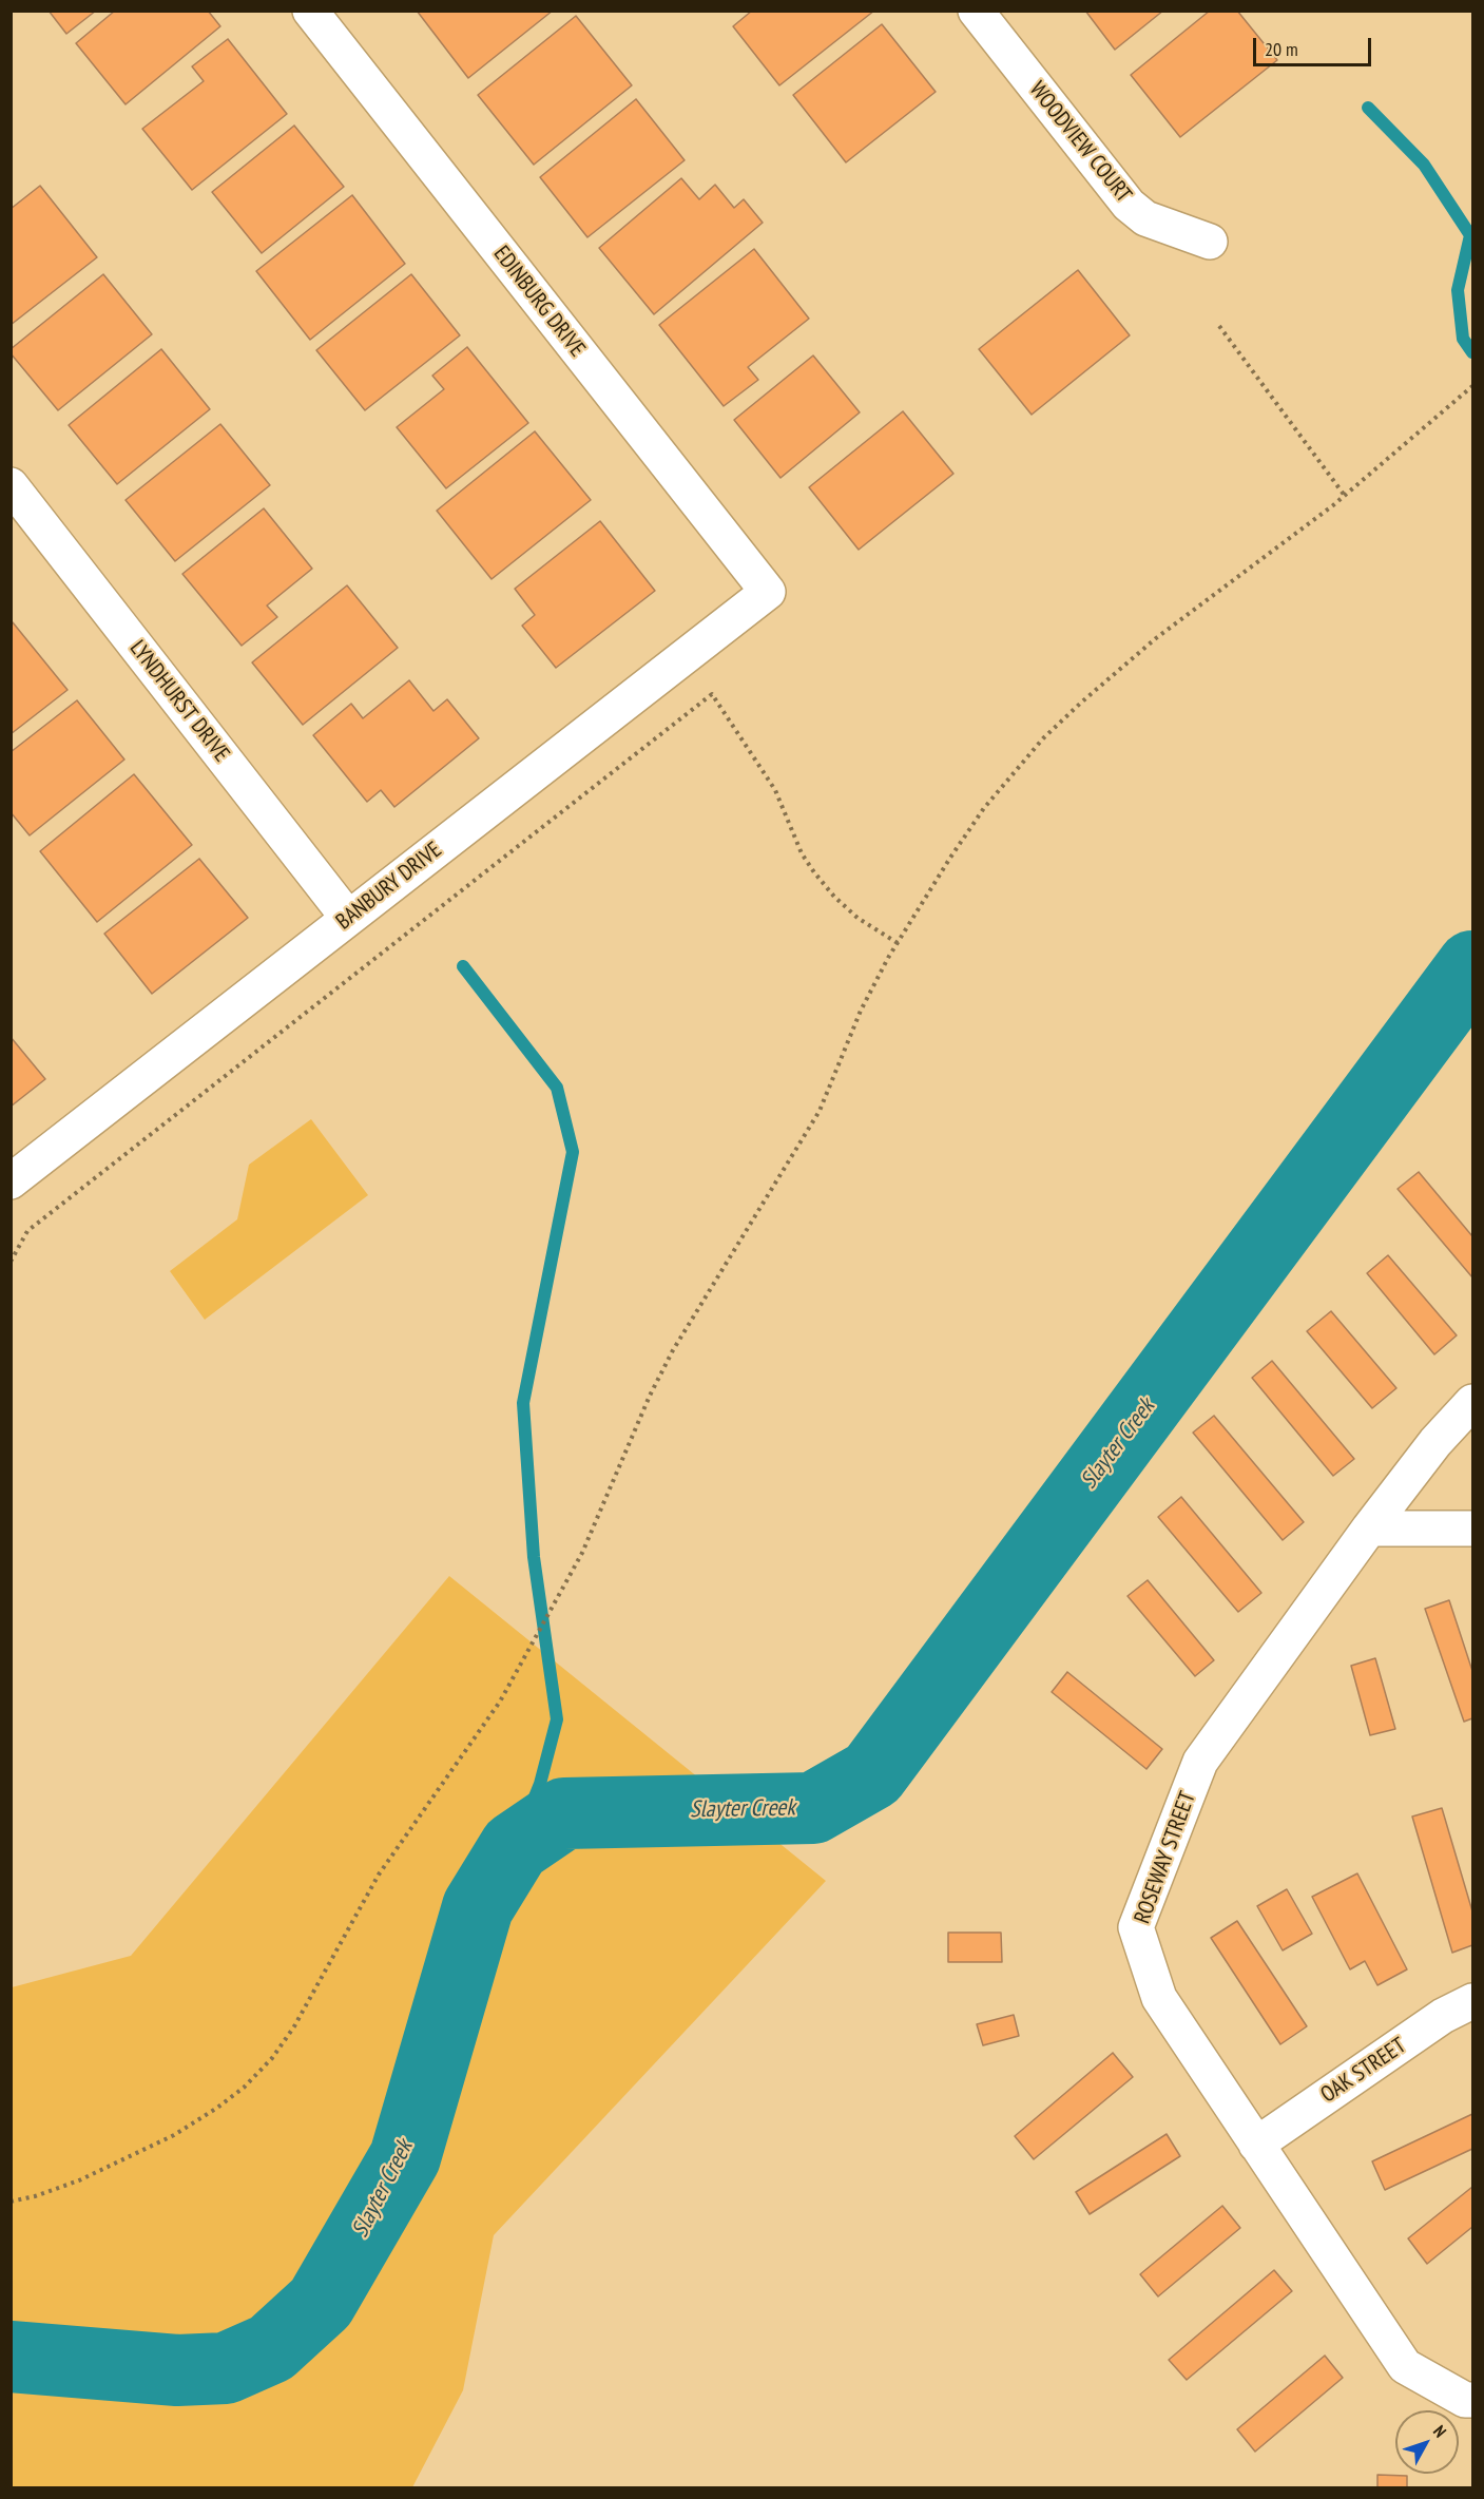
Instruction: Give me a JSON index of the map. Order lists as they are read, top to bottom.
{
  "streets": {
    "street": [
      "WOODVIEW COURT",
      "EDINBURG DRIVE",
      "LYNDHURST DRIVE",
      "BANBURY DRIVE",
      "ROSEWAY STREET",
      "OAK STREET"
    ]
  },
  "crossings": [
    ["EDINBURG DRIVE", "BANBURY DRIVE"],
    ["LYNDHURST DRIVE", "BANBURY DRIVE"],
    ["ROSEWAY STREET", "OAK STREET"]
  ],
  "water": ["Slayter Creek"],
  "scale_bar": "20 m",
  "north": "top right"
}
